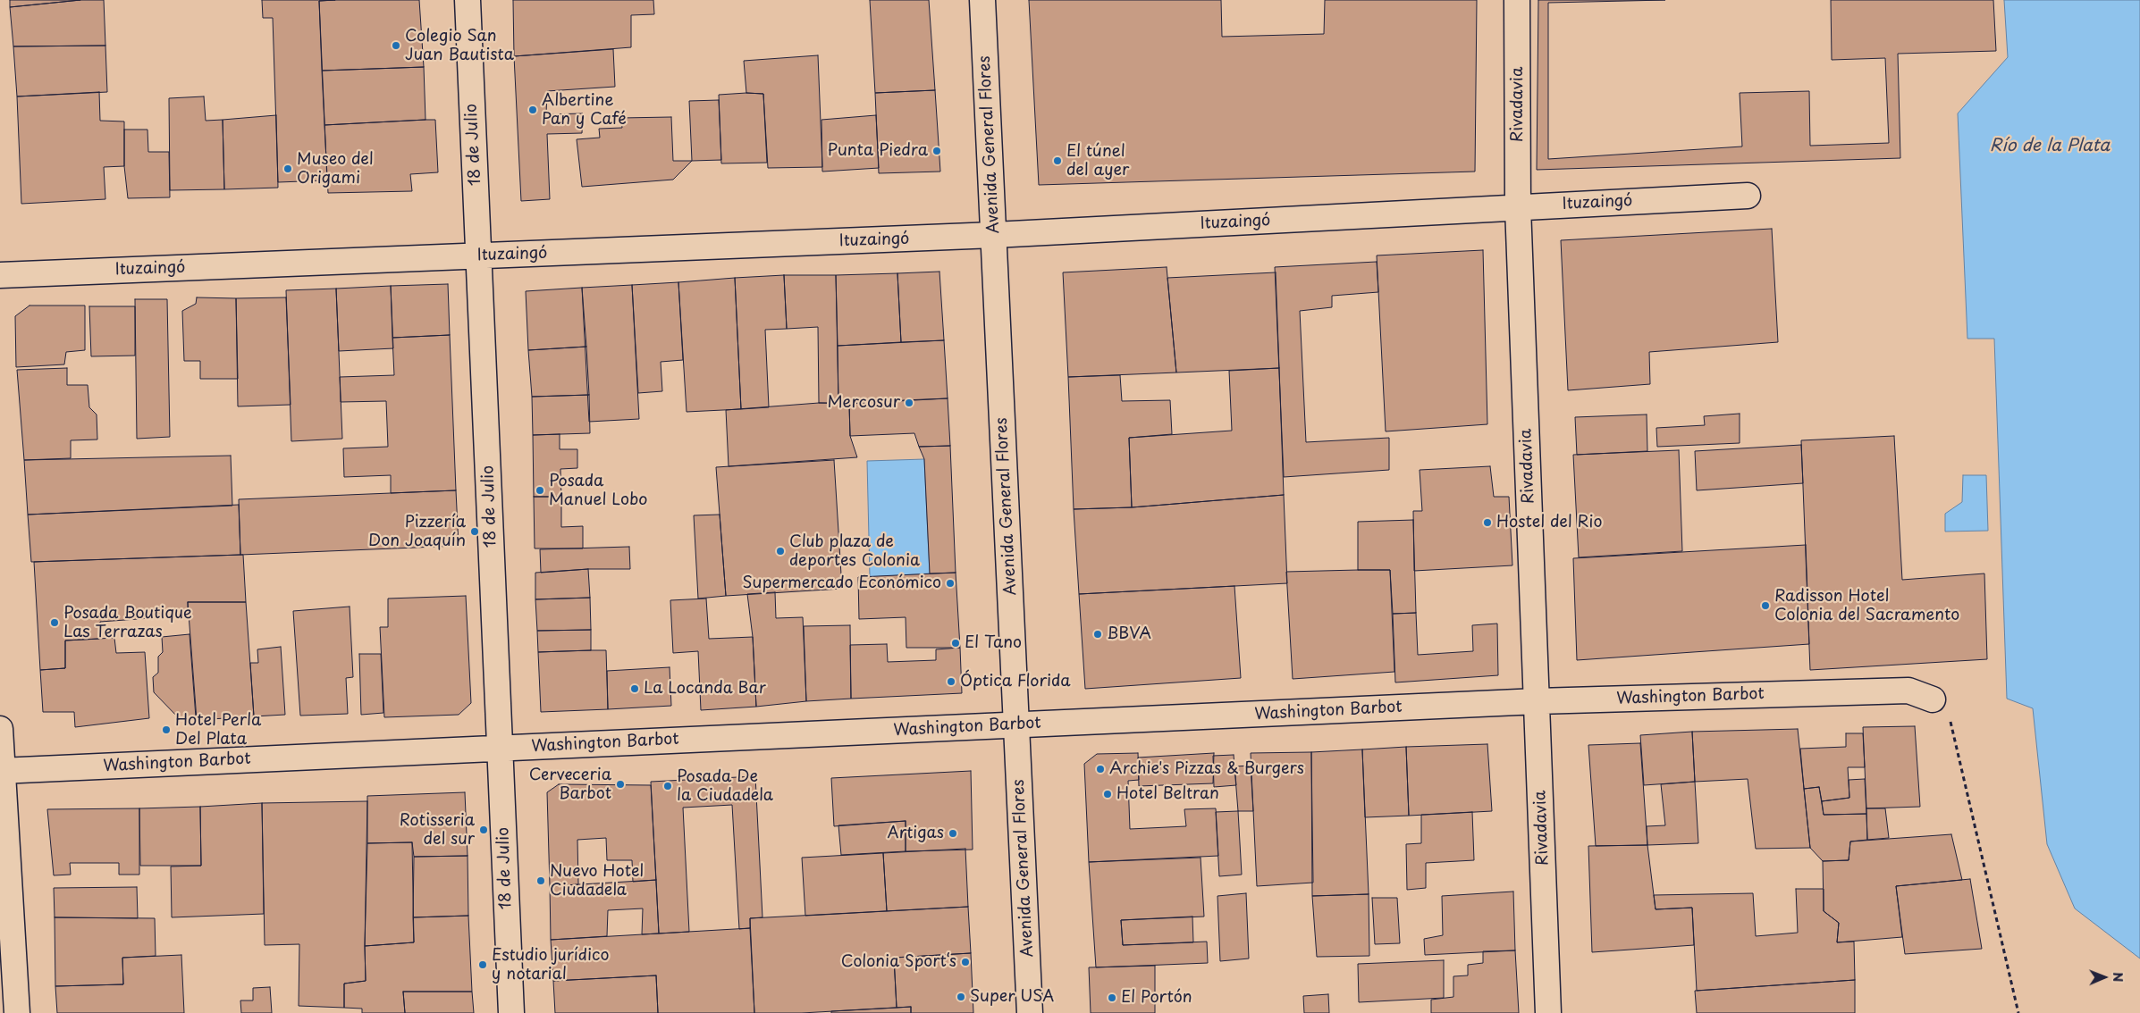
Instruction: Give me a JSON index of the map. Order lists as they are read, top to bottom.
{
  "streets": {
    "street": [
      "Rivadavia",
      "18 de Julio",
      "Avenida General Flores",
      "Ituzaingó",
      "Washington Barbot"
    ]
  },
  "crossings": [
    ["Rivadavia", "Ituzaingó"],
    ["Rivadavia", "Washington Barbot"],
    ["18 de Julio", "Ituzaingó"],
    ["18 de Julio", "Washington Barbot"],
    ["Avenida General Flores", "Ituzaingó"],
    ["Avenida General Flores", "Washington Barbot"]
  ],
  "water": ["Río de la Plata"],
  "places": [
    "Colegio San Juan Bautista",
    "Albertine Pan y Café",
    "Punta Piedra",
    "El túnel del ayer",
    "Museo del Origami",
    "Mercosur",
    "Posada Manuel Lobo",
    "Hostel del Rio",
    "Pizzería Don Joaquín",
    "Club plaza de deportes Colonia",
    "Supermercado Económico",
    "Radisson Hotel Colonia del Sacramento",
    "Posada Boutique Las Terrazas",
    "BBVA",
    "El Tano",
    "Óptica Florida",
    "La Locanda Bar",
    "Hotel Perla Del Plata",
    "Archie's Pizzas & Burgers",
    "Cerveceria Barbot",
    "Posada De la Ciudadela",
    "Hotel Beltran",
    "Rotisseria del sur",
    "Artigas",
    "Nuevo Hotel Ciudadela",
    "Colonia Sport‘s",
    "Estudio jurídico y notarial",
    "Super USA",
    "El Portón"
  ],
  "north": "right"
}
